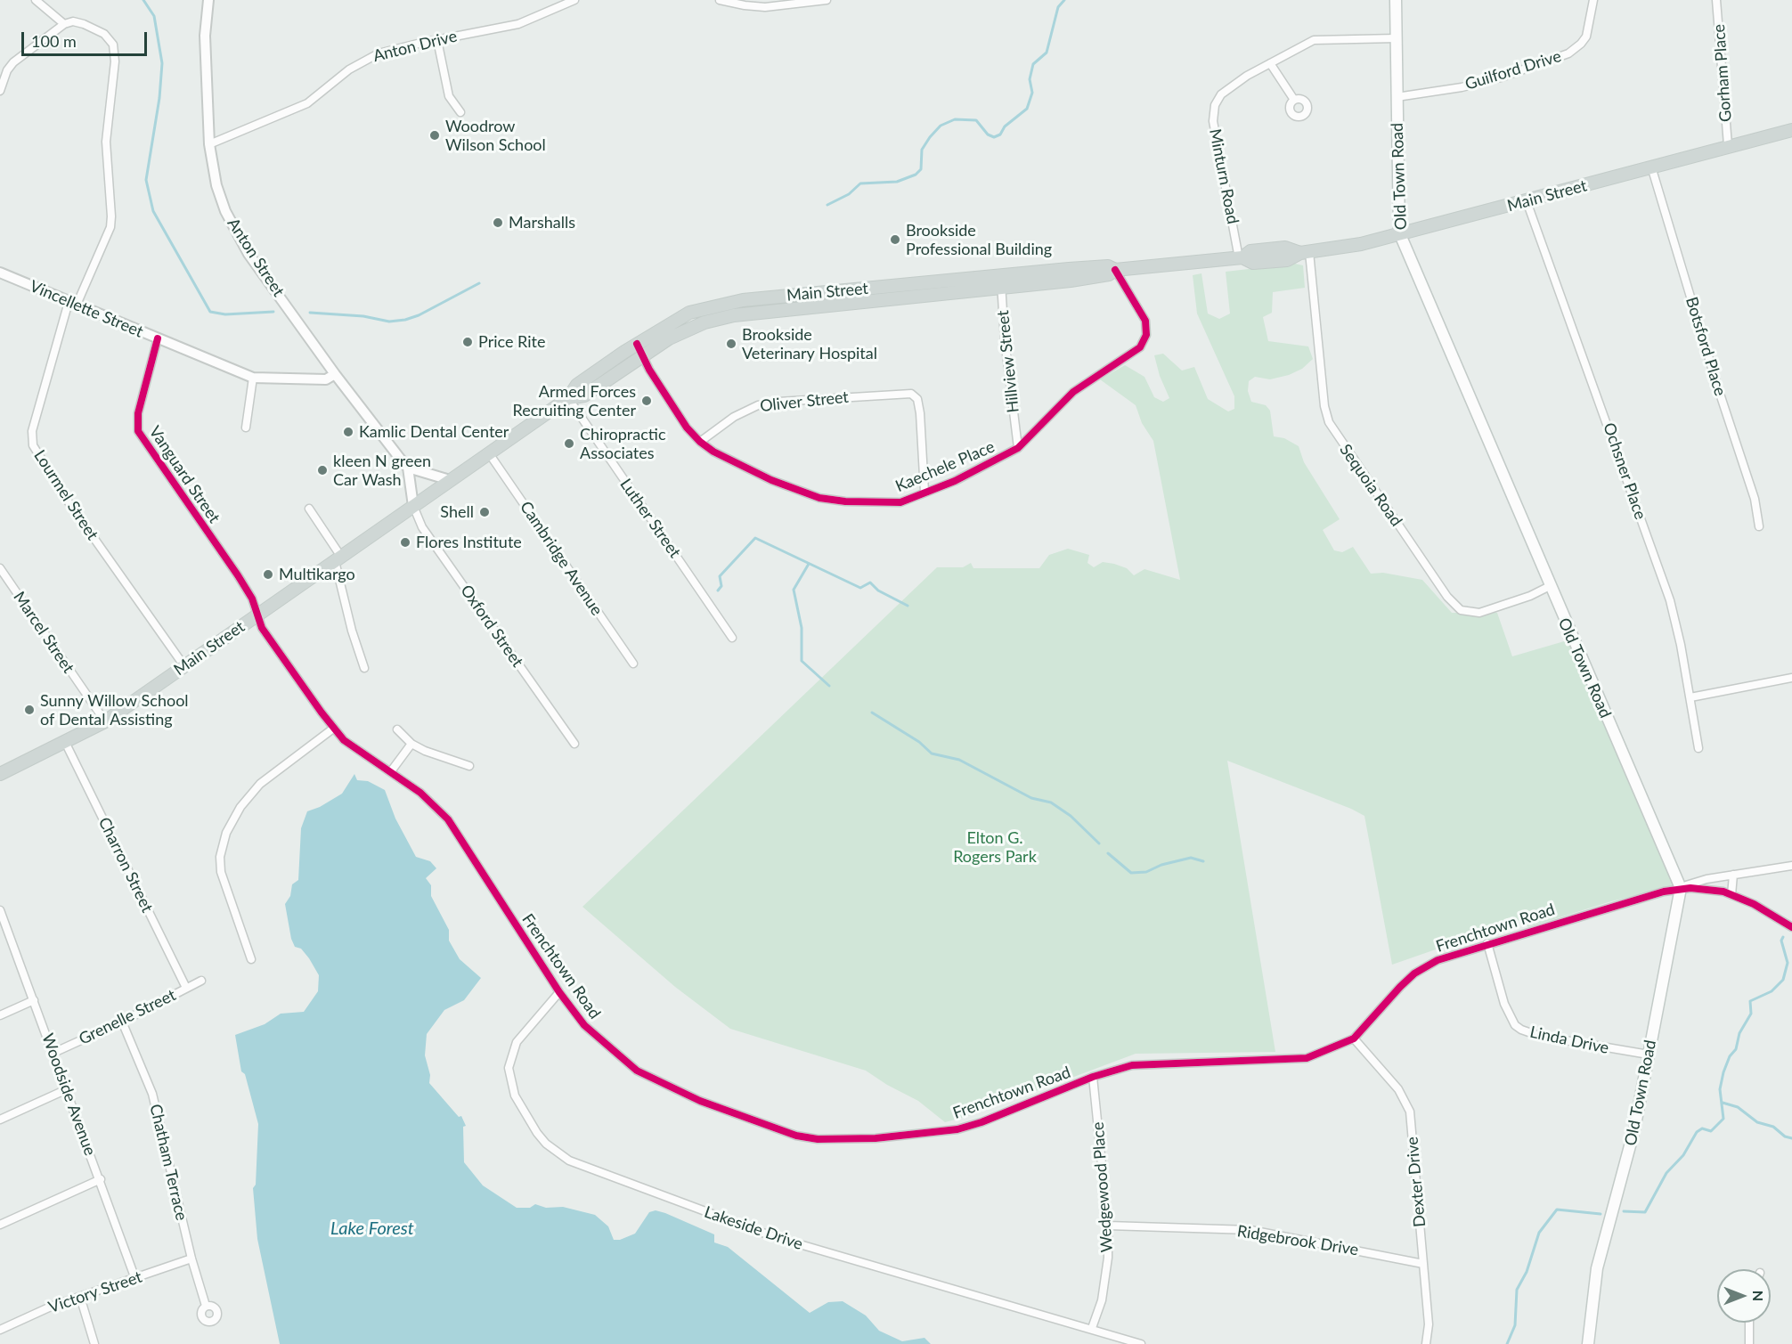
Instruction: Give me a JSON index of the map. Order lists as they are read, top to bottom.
{
  "streets": {
    "main road": ["Old Town Road", "Main Street"],
    "street": [
      "Anton Drive",
      "Guilford Drive",
      "Gorham Place",
      "Minturn Road",
      "Anton Street",
      "Vincellette Street",
      "Botsford Place",
      "Hillview Street",
      "Oliver Street",
      "Kaechele Place",
      "Ochsner Place",
      "Vanguard Street",
      "Sequoia Road",
      "Lourmel Street",
      "Luther Street",
      "Cambridge Avenue",
      "Oxford Street",
      "Marcel Street",
      "Charron Street",
      "Frenchtown Road",
      "Grenelle Street",
      "Linda Drive",
      "Woodside Avenue",
      "Chatham Terrace",
      "Dexter Drive",
      "Wedgewood Place",
      "Lakeside Drive",
      "Ridgebrook Drive",
      "Victory Street"
    ]
  },
  "crossings": [
    ["Anton Drive", "Anton Street"],
    ["Guilford Drive", "Old Town Road"],
    ["Gorham Place", "Main Street"],
    ["Minturn Road", "Old Town Road"],
    ["Minturn Road", "Main Street"],
    ["Old Town Road", "Main Street"],
    ["Old Town Road", "Sequoia Road"],
    ["Old Town Road", "Frenchtown Road"],
    ["Old Town Road", "Linda Drive"],
    ["Main Street", "Botsford Place"],
    ["Main Street", "Hillview Street"],
    ["Main Street", "Kaechele Place"],
    ["Main Street", "Ochsner Place"],
    ["Main Street", "Vanguard Street"],
    ["Main Street", "Sequoia Road"],
    ["Main Street", "Lourmel Street"],
    ["Main Street", "Luther Street"],
    ["Main Street", "Cambridge Avenue"],
    ["Main Street", "Oxford Street"],
    ["Main Street", "Marcel Street"],
    ["Main Street", "Charron Street"],
    ["Main Street", "Frenchtown Road"],
    ["Anton Street", "Vincellette Street"],
    ["Vincellette Street", "Vanguard Street"],
    ["Vincellette Street", "Lourmel Street"],
    ["Hillview Street", "Kaechele Place"],
    ["Oliver Street", "Kaechele Place"],
    ["Vanguard Street", "Frenchtown Road"],
    ["Charron Street", "Grenelle Street"],
    ["Frenchtown Road", "Linda Drive"],
    ["Frenchtown Road", "Dexter Drive"],
    ["Frenchtown Road", "Wedgewood Place"],
    ["Frenchtown Road", "Lakeside Drive"],
    ["Grenelle Street", "Woodside Avenue"],
    ["Grenelle Street", "Chatham Terrace"],
    ["Woodside Avenue", "Victory Street"],
    ["Chatham Terrace", "Victory Street"],
    ["Dexter Drive", "Ridgebrook Drive"],
    ["Wedgewood Place", "Lakeside Drive"],
    ["Wedgewood Place", "Ridgebrook Drive"]
  ],
  "water": ["Lake Forest"],
  "parks": ["Elton G. Rogers Park"],
  "places": [
    "Woodrow Wilson School",
    "Marshalls",
    "Brookside Professional Building",
    "Price Rite",
    "Brookside Veterinary Hospital",
    "Armed Forces Recruiting Center",
    "Kamlic Dental Center",
    "Chiropractic Associates",
    "kleen N green Car Wash",
    "Shell",
    "Flores Institute",
    "Multikargo",
    "Sunny Willow School of Dental Assisting"
  ],
  "scale_bar": "100 m",
  "north": "right"
}
